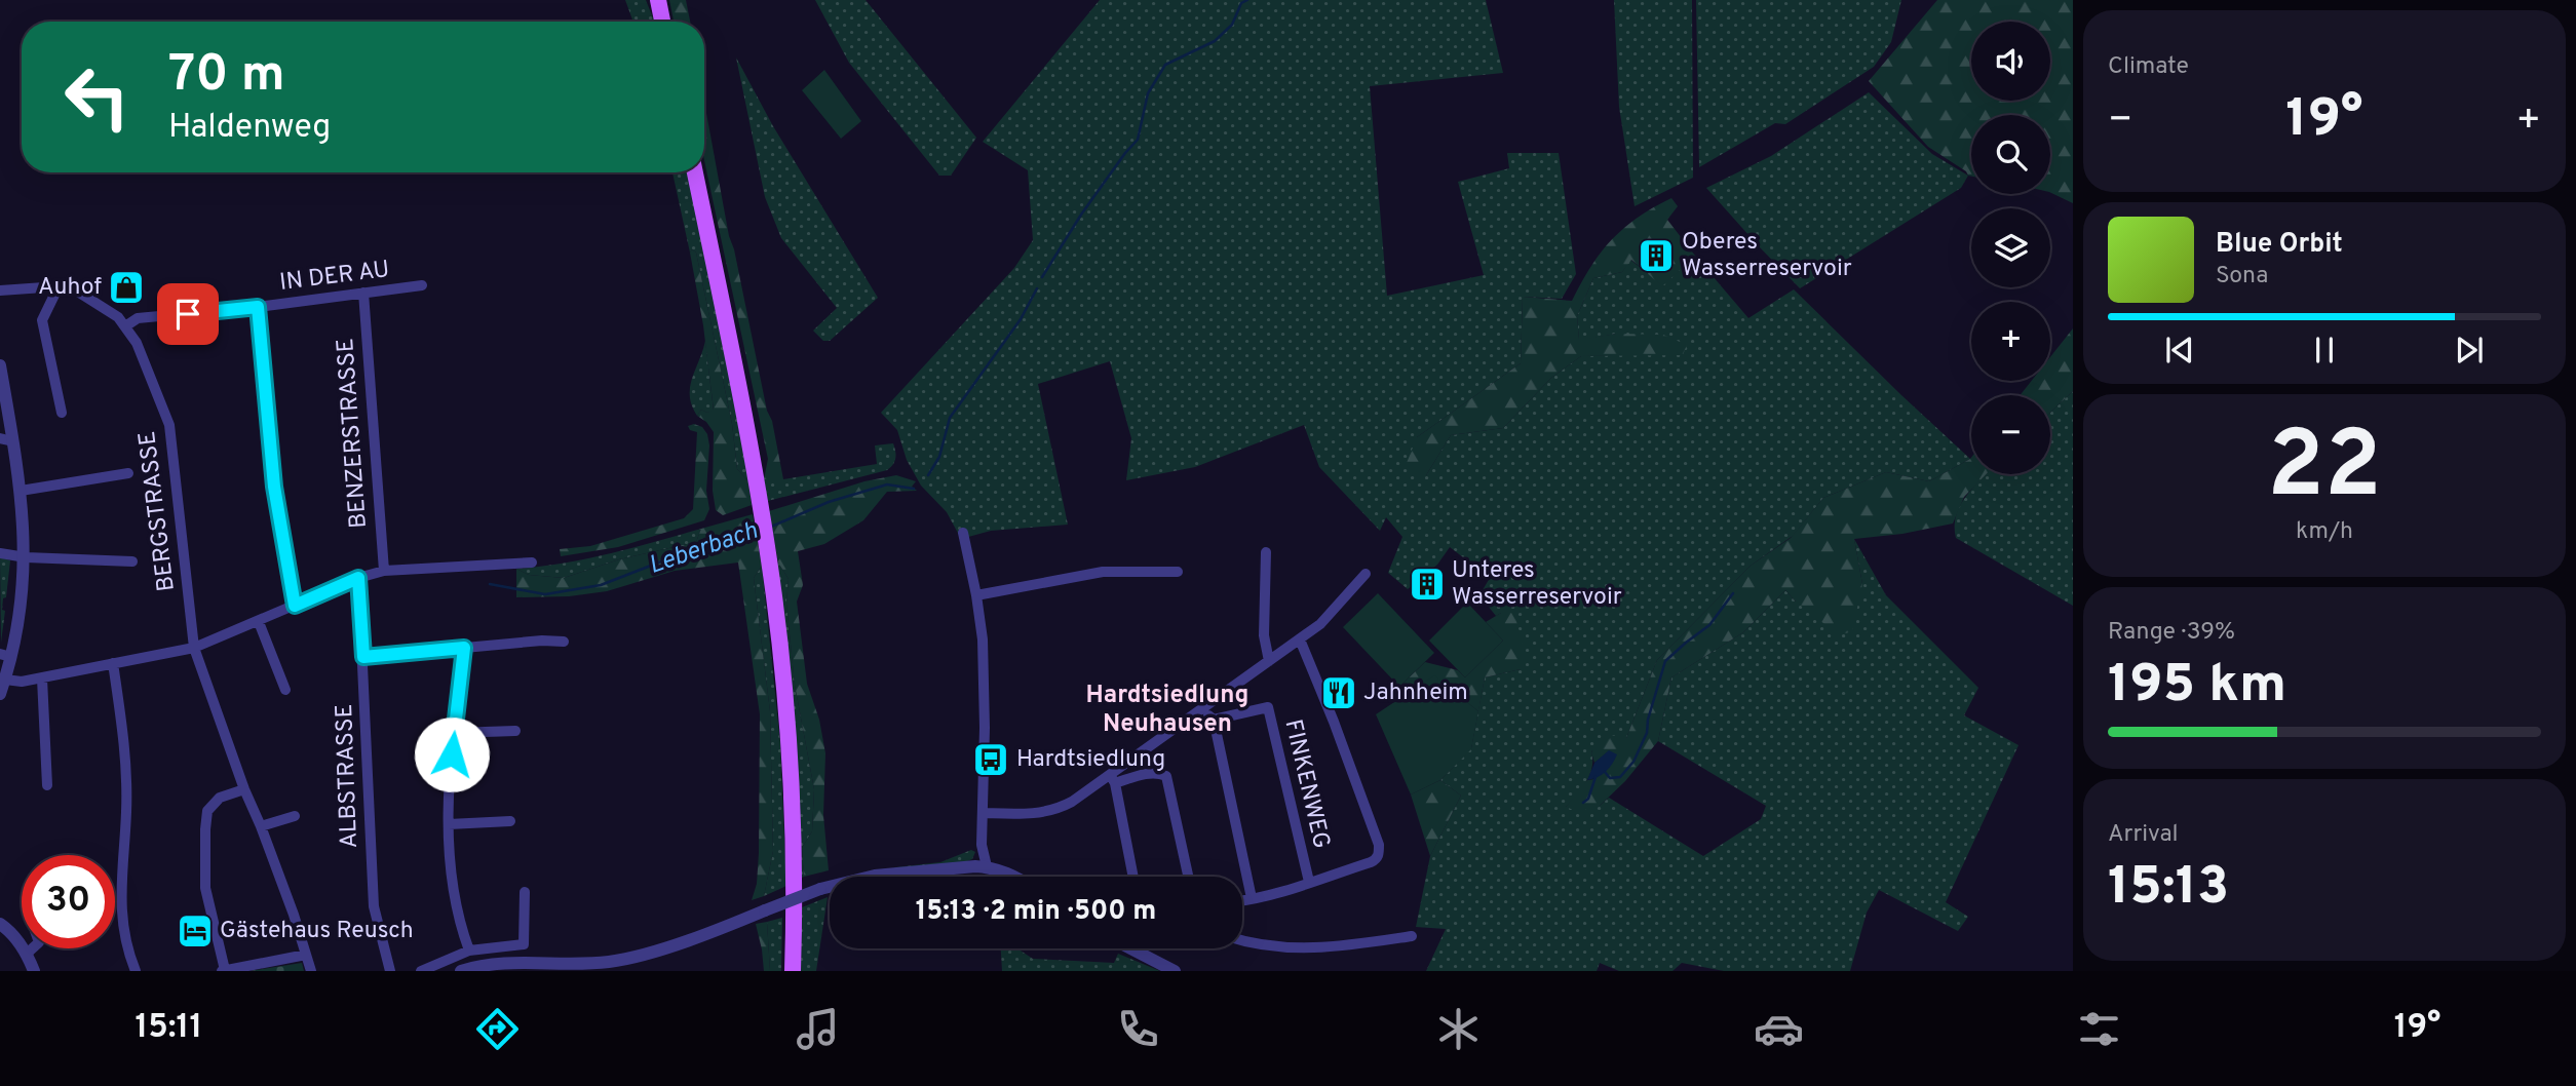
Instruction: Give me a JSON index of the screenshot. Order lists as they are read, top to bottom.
{
  "streets": {
    "street": [
      "IN DER AU",
      "BENZERSTRASSE",
      "BERGSTRASSE",
      "ALBSTRASSE",
      "FINKENWEG"
    ]
  },
  "crossings": [
    ["IN DER AU", "BENZERSTRASSE"],
    ["IN DER AU", "BERGSTRASSE"]
  ],
  "districts": ["Hardtsiedlung Neuhausen"],
  "water": ["Leberbach"],
  "places": {
    "building": ["Oberes Wasserreservoir", "Unteres Wasserreservoir"],
    "shop": ["Auhof"],
    "restaurant": ["Jahnheim"],
    "bus stop": ["Hardtsiedlung"],
    "hotel": ["Gästehaus Reusch"]
  },
  "page": {
    "tile": [
      "Climate",
      ["22", "km/h"],
      ["Range · 39%", "195 km"],
      ["Arrival", "15:13"]
    ],
    "map_buttons": ["+", "−"],
    "turn": ["70 m", "Haldenweg"],
    "heat": ["−", "19°", "+"],
    "song": ["Blue Orbit", "Sona"],
    "limit": "30",
    "trip": "15:13 · 2 min · 500 m",
    "tabs": ["15:11", "19°"]
  }
}
